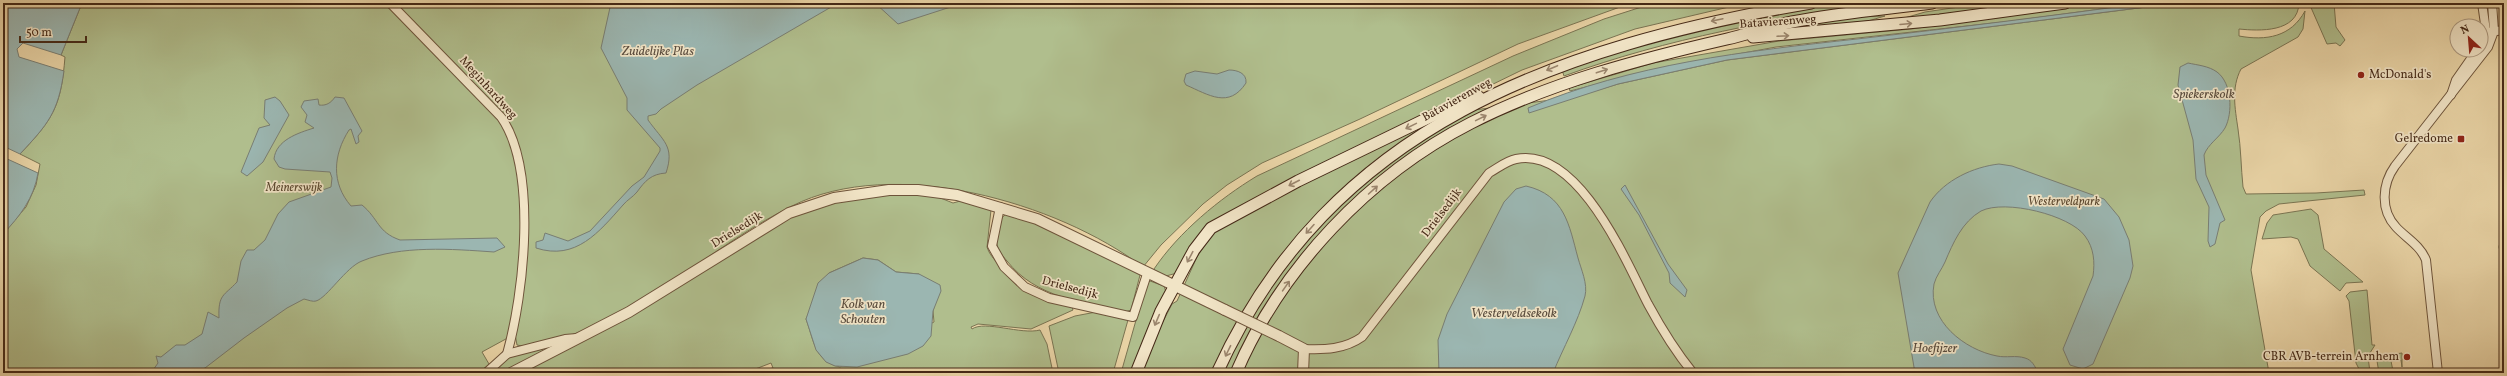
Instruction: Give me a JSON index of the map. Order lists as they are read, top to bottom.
{
  "streets": {
    "main road": ["Batavierenweg"],
    "street": ["Meginhardweg", "Drielsedijk"]
  },
  "water": [
    "Zuidelijke Plas",
    "Spiekerskolk",
    "Kolk van Schouten",
    "Westerveldsekolk",
    "Hoefijzer"
  ],
  "parks": ["Meinerswijk", "Westerveldpark"],
  "places": {
    "other": ["McDonald's", "CBR AVB-terrein Arnhem"],
    "transit": ["Gelredome"]
  },
  "scale_bar": "50 m",
  "north": "top left"
}
